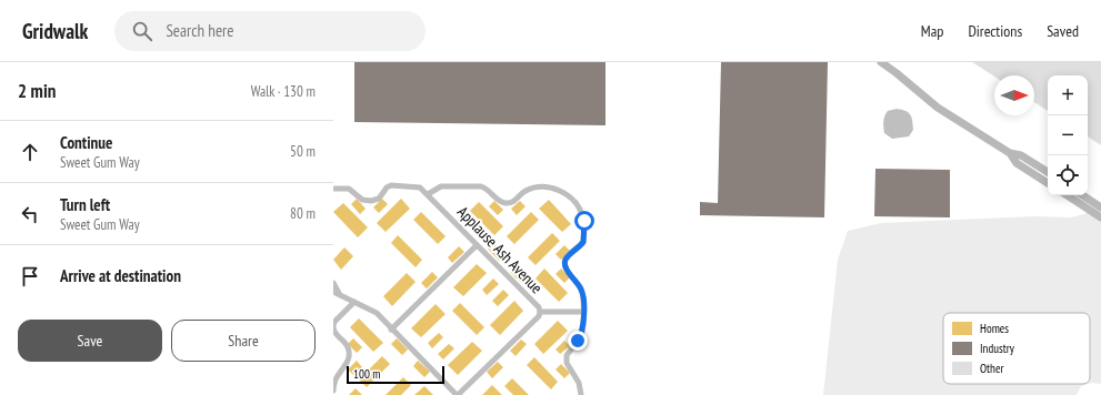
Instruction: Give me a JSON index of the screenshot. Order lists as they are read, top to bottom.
{
  "streets": {
    "street": ["Applause Ash Avenue"]
  },
  "legend": ["Homes", "Industry", "Other"],
  "scale_bar": "100 m",
  "north": "right",
  "page": {
    "header": "Gridwalk",
    "search": "Search here",
    "nav": ["Map", "Directions", "Saved"],
    "heading": ["2 min", "Walk · 130 m"],
    "map_buttons": ["+", "−"],
    "list": [
      ["Continue", "Sweet Gum Way", "50 m"],
      ["Turn left", "Sweet Gum Way", "80 m"],
      "Arrive at destination"
    ],
    "buttons": ["Save", "Share"],
    "scale": "100 m"
  }
}
